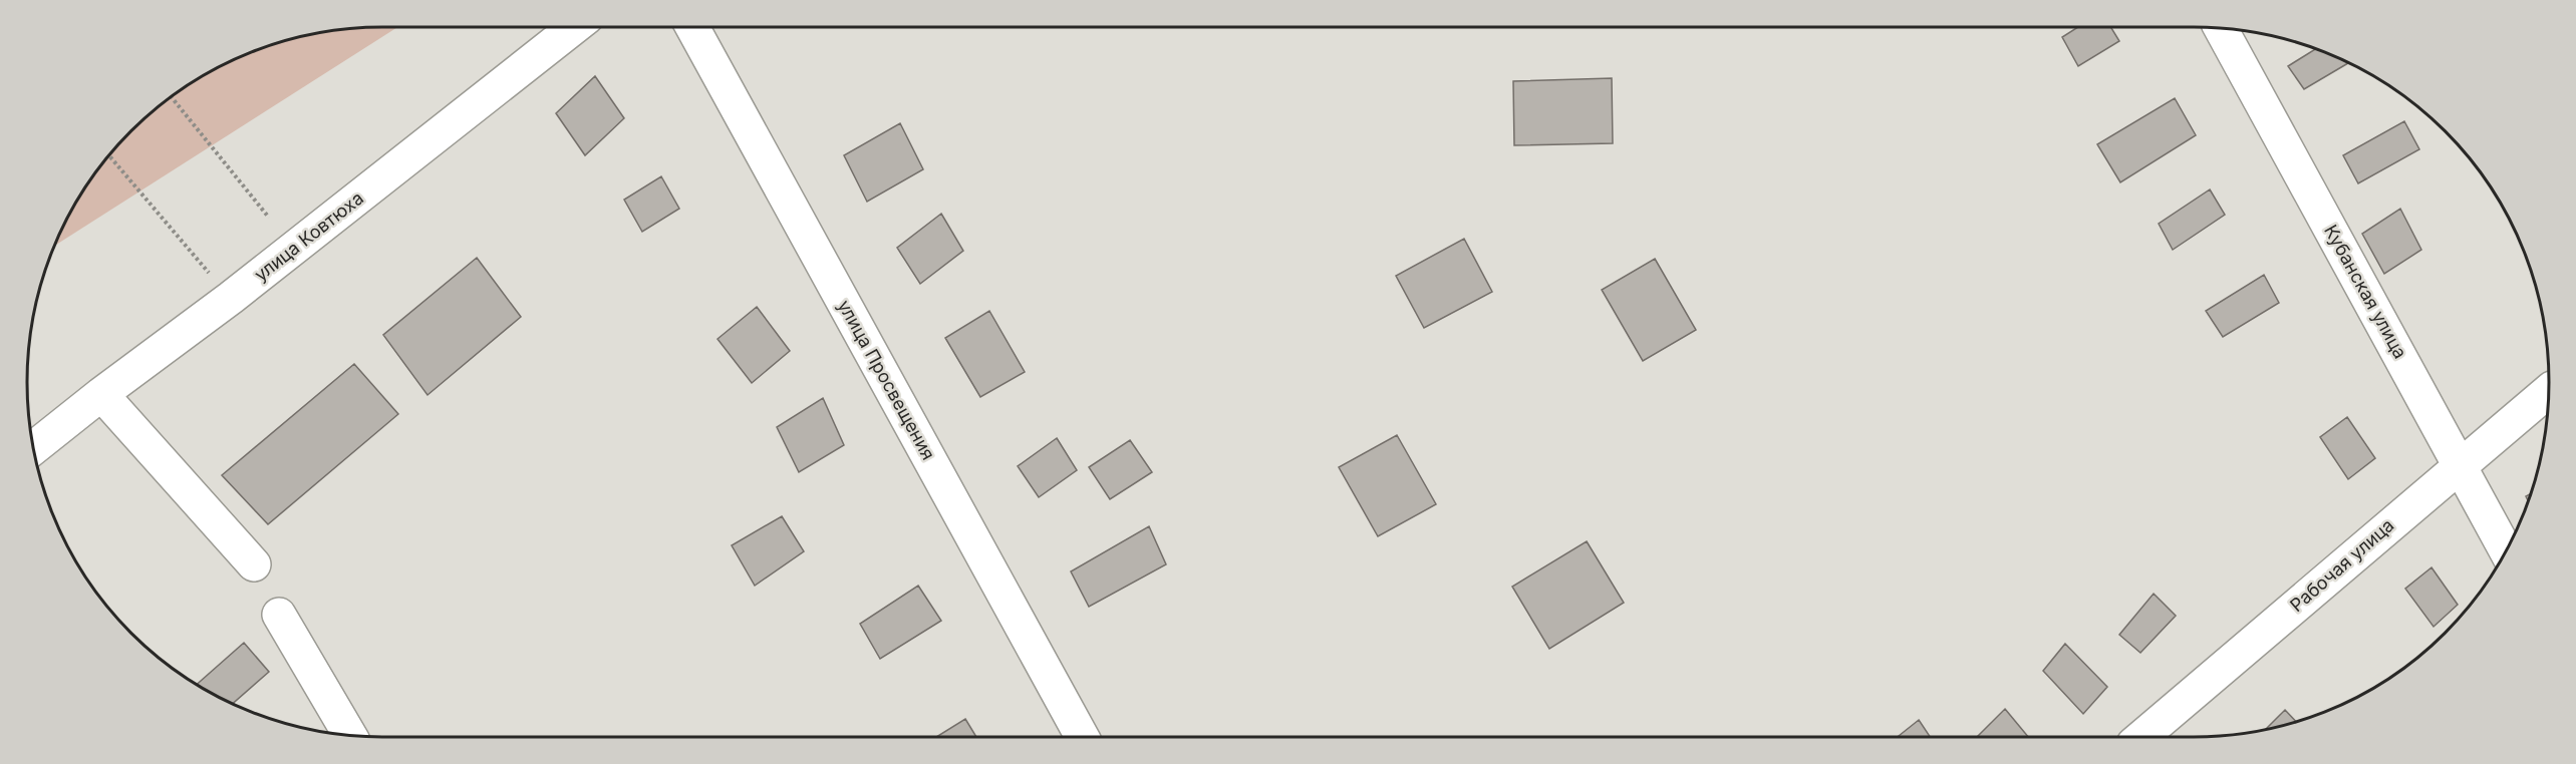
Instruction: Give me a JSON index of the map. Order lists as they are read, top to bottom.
{
  "streets": {
    "street": [
      "улица Ковтюха",
      "Кубанская улица",
      "улица Просвещения",
      "Рабочая улица"
    ]
  },
  "crossings": [
    ["Кубанская улица", "Рабочая улица"]
  ]
}
